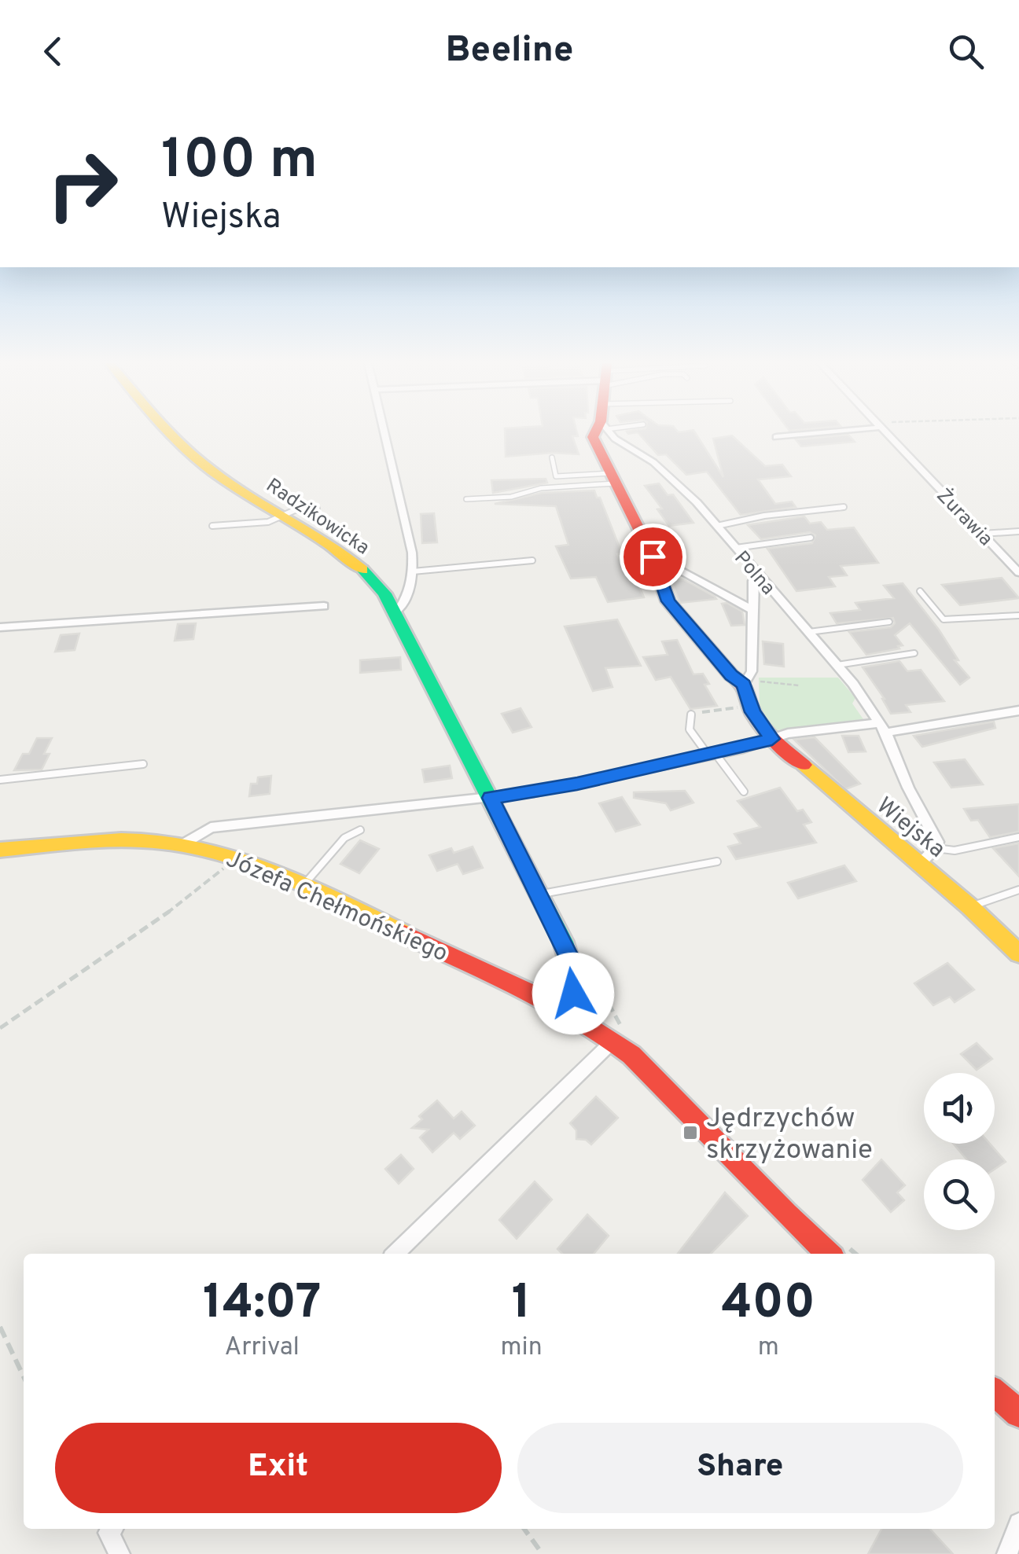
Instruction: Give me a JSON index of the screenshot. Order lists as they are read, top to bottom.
{
  "streets": {
    "street": [
      "Radzikowicka",
      "Żurawia",
      "Polna",
      "Wiejska",
      "Józefa Chełmońskiego"
    ]
  },
  "crossings": [
    ["Radzikowicka", "Józefa Chełmońskiego"]
  ],
  "places": {
    "transit": ["Jędrzychów skrzyżowanie"]
  },
  "page": {
    "header": "Beeline",
    "turn": ["100 m", "Wiejska"],
    "eta": [
      "14:07",
      "Arrival",
      "1",
      "min",
      "400",
      "m"
    ],
    "buttons": ["Exit", "Share"]
  }
}
